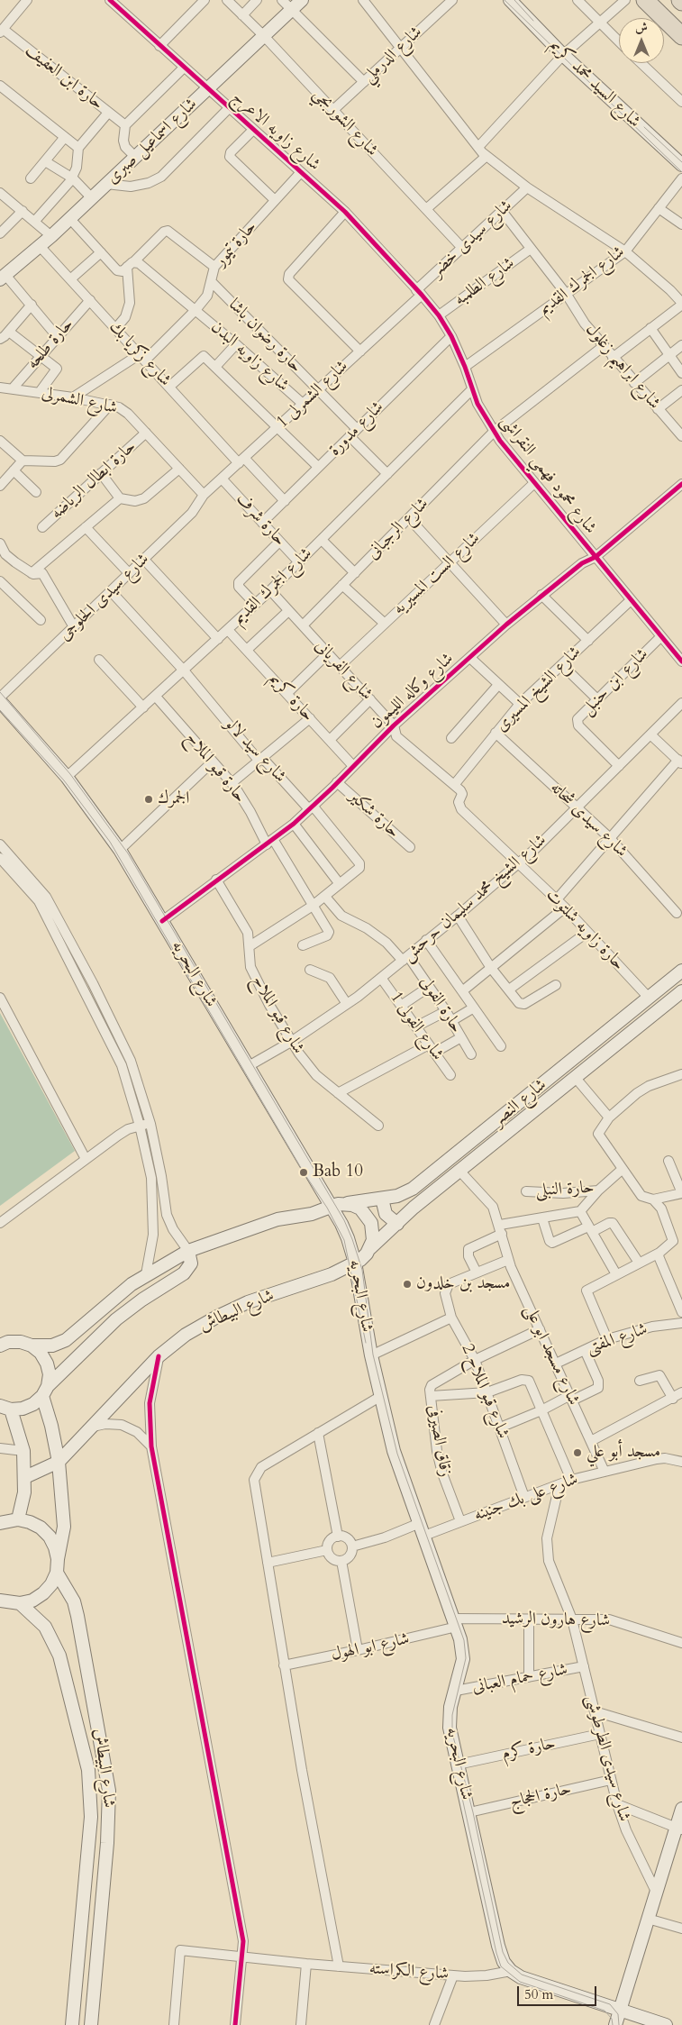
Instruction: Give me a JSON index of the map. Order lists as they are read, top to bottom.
{
  "streets": {
    "main road": [
      "شارع السيد محمد كريم",
      "شارع اسماعيل صبرى",
      "شارع البحريه",
      "شارع النصر",
      "شارع البيطاش"
    ],
    "street": [
      "شارع الدرملي",
      "حارة ابن العفيف",
      "شارع الشوربجي",
      "شارع زاويه الاعرج",
      "شارع سيدى خضر",
      "حارة تيمور",
      "شارع الجمرك القديم",
      "شارع الطلمبه",
      "حارة رضوان باشا",
      "حارة طلحه",
      "شارع زكريا بك",
      "شارع زاويه البدن",
      "شارع ابراهيم زغلول",
      "شارع الشمرلى 1",
      "شارع الشمرلى",
      "شارع مدورة",
      "شارع محمود فهمي النقراشى",
      "حارة ابطال الرياضه",
      "حارة شرف",
      "شارع الرجبانى",
      "شارع الست المسيريه",
      "شارع سيدى الحلوجى",
      "شارع الفريانى",
      "شارع ابن حنبل",
      "شارع الشيخ المسيرى",
      "شارع وكاله الليمون",
      "حارة كريم",
      "شارع سيد لالو",
      "حارة قبو الملاح",
      "حارة شكير",
      "شارع سيدى شحاته",
      "شارع الشيخ محمد سليمان حرحش",
      "حارة زاويه شلتوت",
      "حارة الفولى",
      "شارع قبو الملاح",
      "شارع الفولى 1",
      "حارة النبلى",
      "شارع المفتى",
      "شارع مسجد ابو على",
      "شارع قبو الملاح 2",
      "زقاق الصيرفى",
      "شارع على بك جنينه",
      "شارع هارون الرشيد",
      "شارع ابو الهول",
      "شارع حمام العبانى",
      "حارة كرم",
      "شارع سيدى الطرطوشى",
      "حارة الحجاج",
      "شارع الكراسته"
    ]
  },
  "crossings": [
    ["شارع الدرملي", "شارع الشوربجي"],
    ["شارع الشوربجي", "شارع اسماعيل صبرى"],
    ["شارع الشوربجي", "شارع سيدى خضر"],
    ["شارع زاويه الاعرج", "شارع اسماعيل صبرى"],
    ["شارع زاويه الاعرج", "شارع سيدى خضر"],
    ["شارع زاويه الاعرج", "حارة تيمور"],
    ["شارع زاويه الاعرج", "شارع الشمرلى 1"],
    ["شارع زاويه الاعرج", "شارع محمود فهمي النقراشى"],
    ["شارع اسماعيل صبرى", "شارع زكريا بك"],
    ["شارع سيدى خضر", "شارع ابراهيم زغلول"],
    ["شارع سيدى خضر", "شارع الشمرلى 1"],
    ["شارع سيدى خضر", "شارع محمود فهمي النقراشى"],
    ["حارة تيمور", "حارة رضوان باشا"],
    ["حارة تيمور", "شارع زكريا بك"],
    ["حارة تيمور", "شارع زاويه البدن"],
    ["حارة تيمور", "شارع الشمرلى"],
    ["شارع الجمرك القديم", "شارع ابراهيم زغلول"],
    ["شارع الجمرك القديم", "شارع محمود فهمي النقراشى"],
    ["شارع الجمرك القديم", "حارة شرف"],
    ["شارع الجمرك القديم", "شارع الفريانى"],
    ["شارع الجمرك القديم", "حارة كريم"],
    ["شارع الجمرك القديم", "شارع سيد لالو"],
    ["شارع الجمرك القديم", "حارة قبو الملاح"],
    ["شارع الجمرك القديم", "شارع البحريه"],
    ["شارع الطلمبه", "شارع ابراهيم زغلول"],
    ["شارع الطلمبه", "شارع محمود فهمي النقراشى"],
    ["حارة رضوان باشا", "شارع الشمرلى 1"],
    ["حارة رضوان باشا", "شارع مدورة"],
    ["حارة طلحه", "شارع زكريا بك"],
    ["حارة طلحه", "شارع الشمرلى"],
    ["شارع زكريا بك", "شارع الشمرلى 1"],
    ["شارع زكريا بك", "شارع مدورة"],
    ["شارع زاويه البدن", "شارع الشمرلى 1"],
    ["شارع ابراهيم زغلول", "شارع الرجبانى"],
    ["شارع الشمرلى 1", "شارع الشمرلى"],
    ["شارع الشمرلى 1", "شارع محمود فهمي النقراشى"],
    ["شارع الشمرلى 1", "حارة شرف"],
    ["شارع الشمرلى 1", "شارع سيدى الحلوجى"],
    ["شارع الشمرلى", "حارة ابطال الرياضه"],
    ["شارع الشمرلى", "شارع سيدى الحلوجى"],
    ["شارع مدورة", "شارع محمود فهمي النقراشى"],
    ["شارع مدورة", "حارة شرف"],
    ["شارع محمود فهمي النقراشى", "شارع الرجبانى"],
    ["شارع محمود فهمي النقراشى", "شارع الست المسيريه"],
    ["شارع محمود فهمي النقراشى", "شارع ابن حنبل"],
    ["شارع محمود فهمي النقراشى", "شارع الشيخ المسيرى"],
    ["شارع محمود فهمي النقراشى", "شارع وكاله الليمون"],
    ["شارع الرجبانى", "شارع الفريانى"],
    ["شارع الست المسيريه", "شارع الفريانى"],
    ["شارع سيدى الحلوجى", "شارع سيد لالو"],
    ["شارع سيدى الحلوجى", "شارع البحريه"],
    ["شارع الفريانى", "شارع الشيخ المسيرى"],
    ["شارع الفريانى", "شارع وكاله الليمون"],
    ["شارع ابن حنبل", "شارع الشيخ محمد سليمان حرحش"],
    ["شارع الشيخ المسيرى", "شارع سيدى شحاته"],
    ["شارع وكاله الليمون", "حارة كريم"],
    ["شارع وكاله الليمون", "شارع سيد لالو"],
    ["شارع وكاله الليمون", "حارة قبو الملاح"],
    ["شارع وكاله الليمون", "حارة شكير"],
    ["شارع وكاله الليمون", "شارع البحريه"],
    ["شارع وكاله الليمون", "شارع قبو الملاح"],
    ["شارع سيدى شحاته", "شارع الشيخ محمد سليمان حرحش"],
    ["شارع الشيخ محمد سليمان حرحش", "حارة زاويه شلتوت"],
    ["شارع الشيخ محمد سليمان حرحش", "شارع البحريه"],
    ["شارع الشيخ محمد سليمان حرحش", "حارة الفولى"],
    ["شارع الشيخ محمد سليمان حرحش", "شارع قبو الملاح"],
    ["شارع الشيخ محمد سليمان حرحش", "شارع الفولى 1"],
    ["حارة زاويه شلتوت", "شارع النصر"],
    ["شارع البحريه", "شارع النصر"],
    ["شارع البحريه", "شارع البيطاش"],
    ["شارع البحريه", "شارع على بك جنينه"],
    ["شارع البحريه", "شارع هارون الرشيد"],
    ["شارع البحريه", "شارع ابو الهول"],
    ["شارع البحريه", "شارع حمام العبانى"],
    ["شارع البحريه", "حارة كرم"],
    ["شارع البحريه", "حارة الحجاج"],
    ["شارع البحريه", "شارع الكراسته"],
    ["شارع النصر", "شارع البيطاش"],
    ["شارع النصر", "شارع مسجد ابو على"],
    ["شارع المفتى", "شارع مسجد ابو على"],
    ["شارع مسجد ابو على", "شارع على بك جنينه"],
    ["شارع قبو الملاح 2", "زقاق الصيرفى"],
    ["شارع قبو الملاح 2", "شارع على بك جنينه"],
    ["زقاق الصيرفى", "شارع على بك جنينه"],
    ["شارع على بك جنينه", "شارع سيدى الطرطوشى"],
    ["شارع هارون الرشيد", "شارع ابو الهول"],
    ["شارع هارون الرشيد", "شارع سيدى الطرطوشى"],
    ["شارع حمام العبانى", "شارع سيدى الطرطوشى"],
    ["حارة كرم", "شارع سيدى الطرطوشى"],
    ["شارع سيدى الطرطوشى", "حارة الحجاج"]
  ],
  "places": [
    "الجمرك",
    "Bab 10",
    "مسجد بن خلدون",
    "مسجد أبو علي"
  ],
  "scale_bar": "50 m",
  "north": "top"
}
